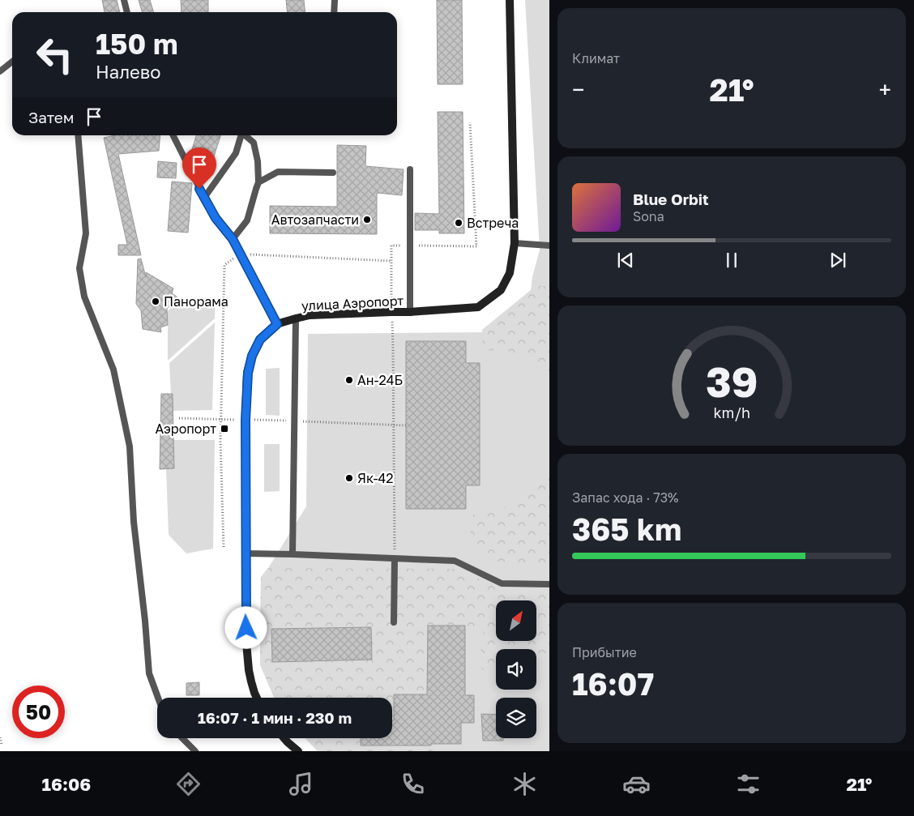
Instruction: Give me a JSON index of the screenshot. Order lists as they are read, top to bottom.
{
  "streets": {
    "main road": ["улица Аэропорт"]
  },
  "places": {
    "other": [
      "Автозапчасти",
      "Встреча",
      "Панорама",
      "Ан-24Б",
      "Як-42"
    ],
    "transit": ["Аэропорт"]
  },
  "north": "top right",
  "page": {
    "tile": [
      "Климат",
      ["Запас хода · 73%", "365 km"],
      ["Прибытие", "16:07"]
    ],
    "turn": ["150 m", "Налево"],
    "heat": ["−", "21°", "+"],
    "then": "Затем",
    "song": ["Blue Orbit", "Sona"],
    "limit": "50",
    "trip": "16:07 · 1 мин · 230 m",
    "tabs": ["16:06", "21°"],
    "gauge": ["39", "km/h"]
  }
}
